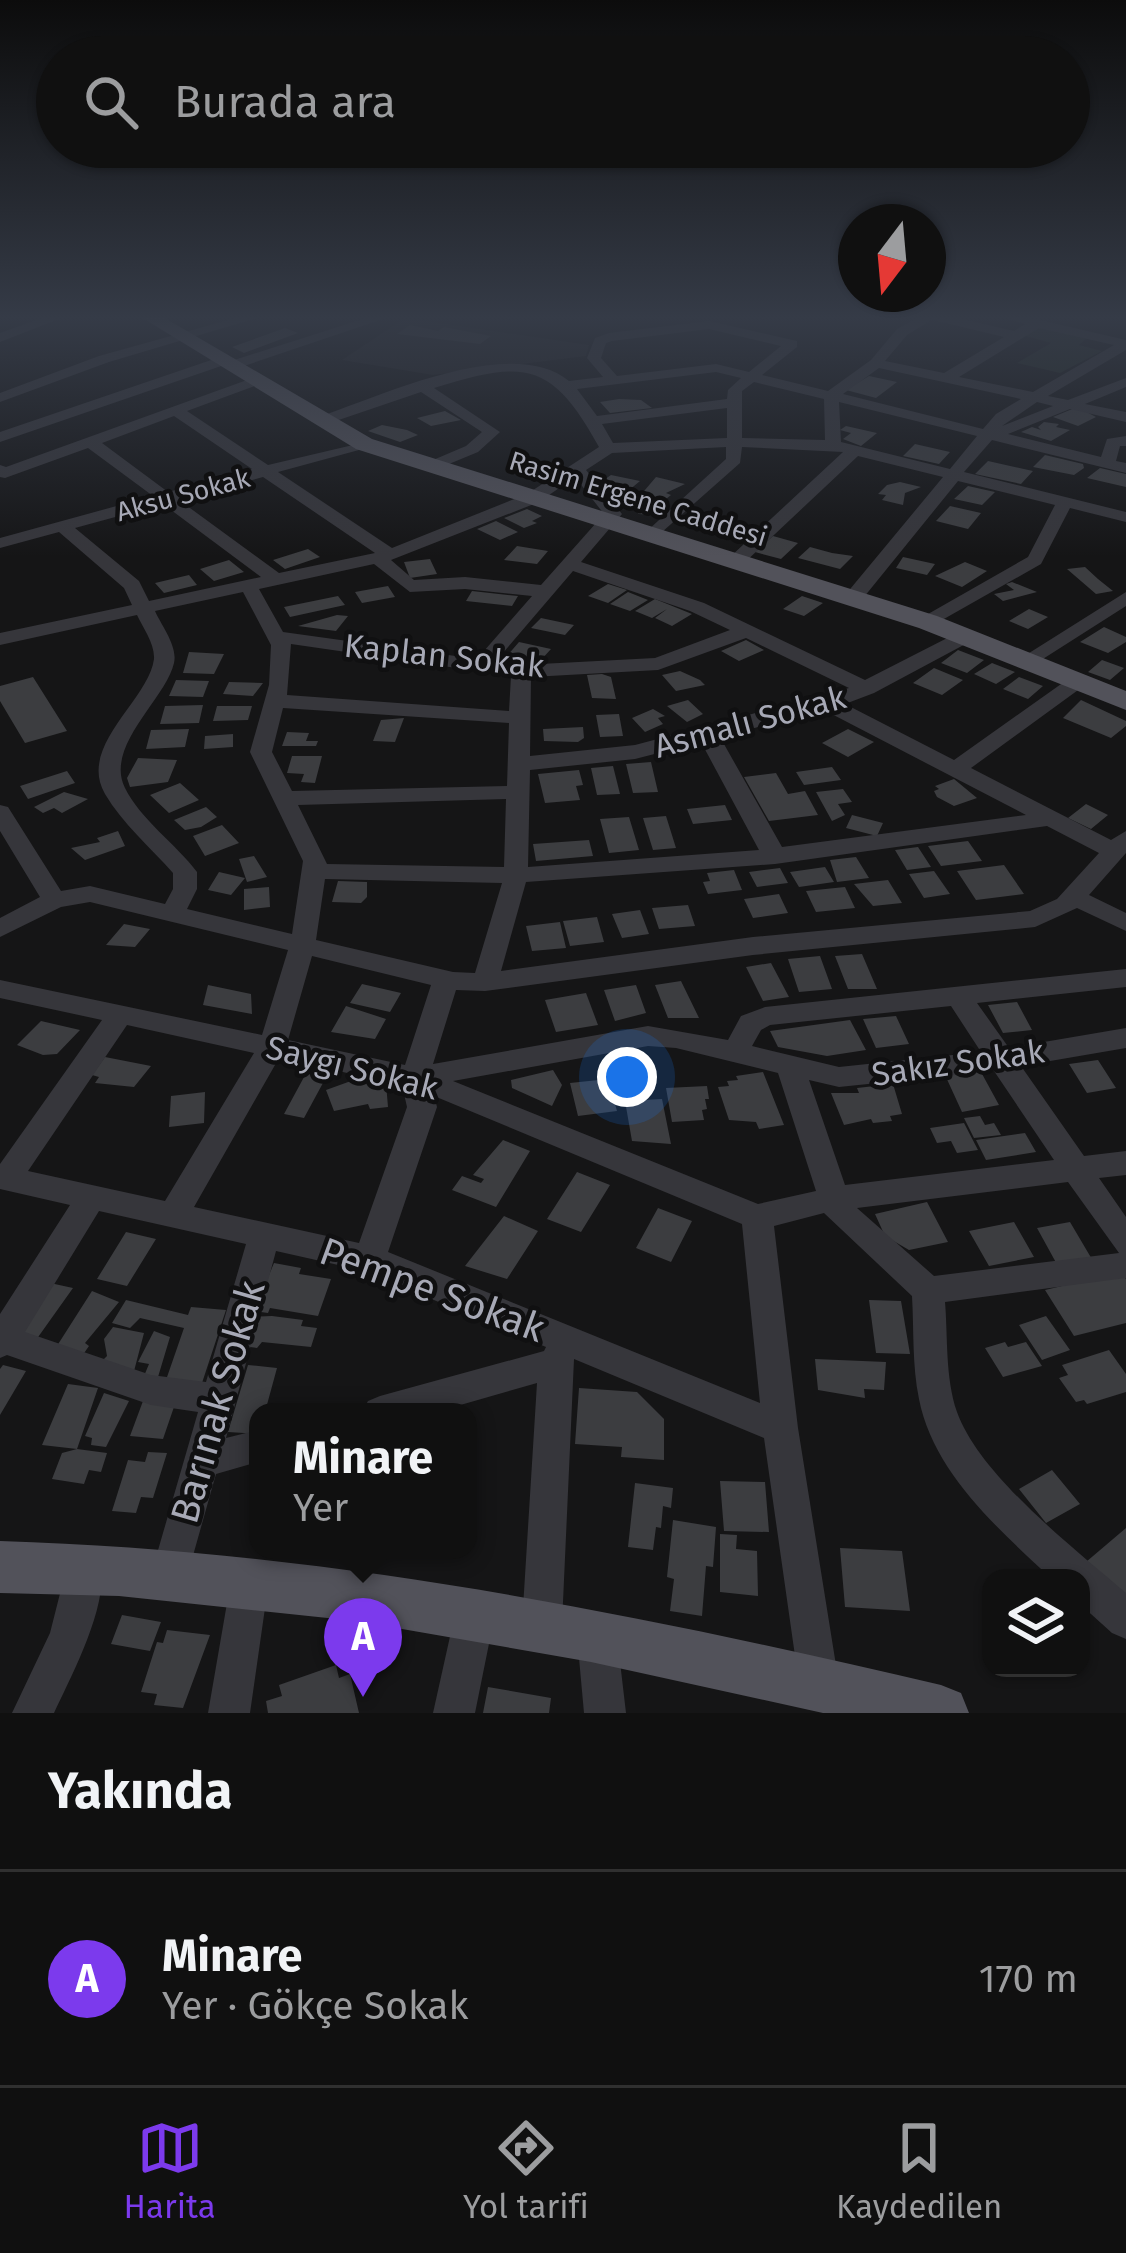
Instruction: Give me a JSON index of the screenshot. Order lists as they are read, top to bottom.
{
  "streets": {
    "main road": ["Rasim Ergene Caddesi"],
    "street": [
      "Aksu Sokak",
      "Kaplan Sokak",
      "Asmalı Sokak",
      "Sakız Sokak",
      "Saygı Sokak",
      "Pempe Sokak",
      "Barınak Sokak"
    ]
  },
  "crossings": [
    ["Aksu Sokak", "Rasim Ergene Caddesi"],
    ["Rasim Ergene Caddesi", "Asmalı Sokak"],
    ["Sakız Sokak", "Saygı Sokak"],
    ["Pempe Sokak", "Barınak Sokak"]
  ],
  "north": "bottom",
  "page": {
    "search": "Burada ara",
    "popup": ["Minare", "Yer"],
    "pins": "A",
    "heading": "Yakında",
    "list": [
      {
        "mark": "A",
        "name": "Minare",
        "note": "Yer · Gökçe Sokak",
        "value": "170 m"
      }
    ],
    "nav": ["Harita", "Yol tarifi", "Kaydedilen"]
  }
}
